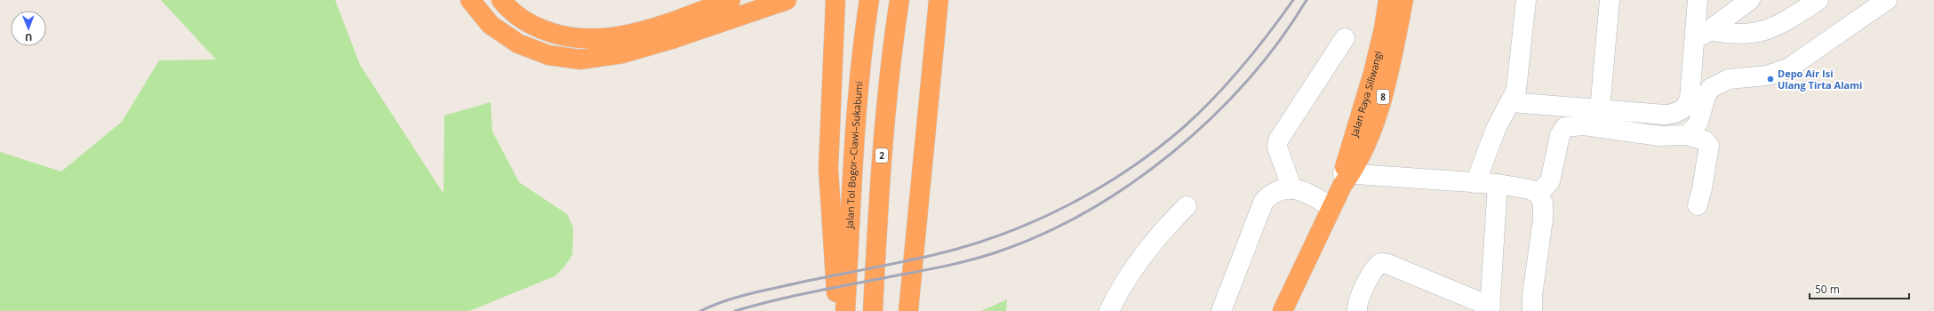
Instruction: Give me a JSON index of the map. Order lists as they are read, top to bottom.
{
  "streets": {
    "highway": [
      "Jalan Raya Siliwangi",
      "8",
      "Jalan Tol Bogor–Ciawi–Sukabumi",
      "2"
    ]
  },
  "places": ["Depo Air Isi Ulang Tirta Alami"],
  "scale_bar": "50 m",
  "north": "bottom"
}
